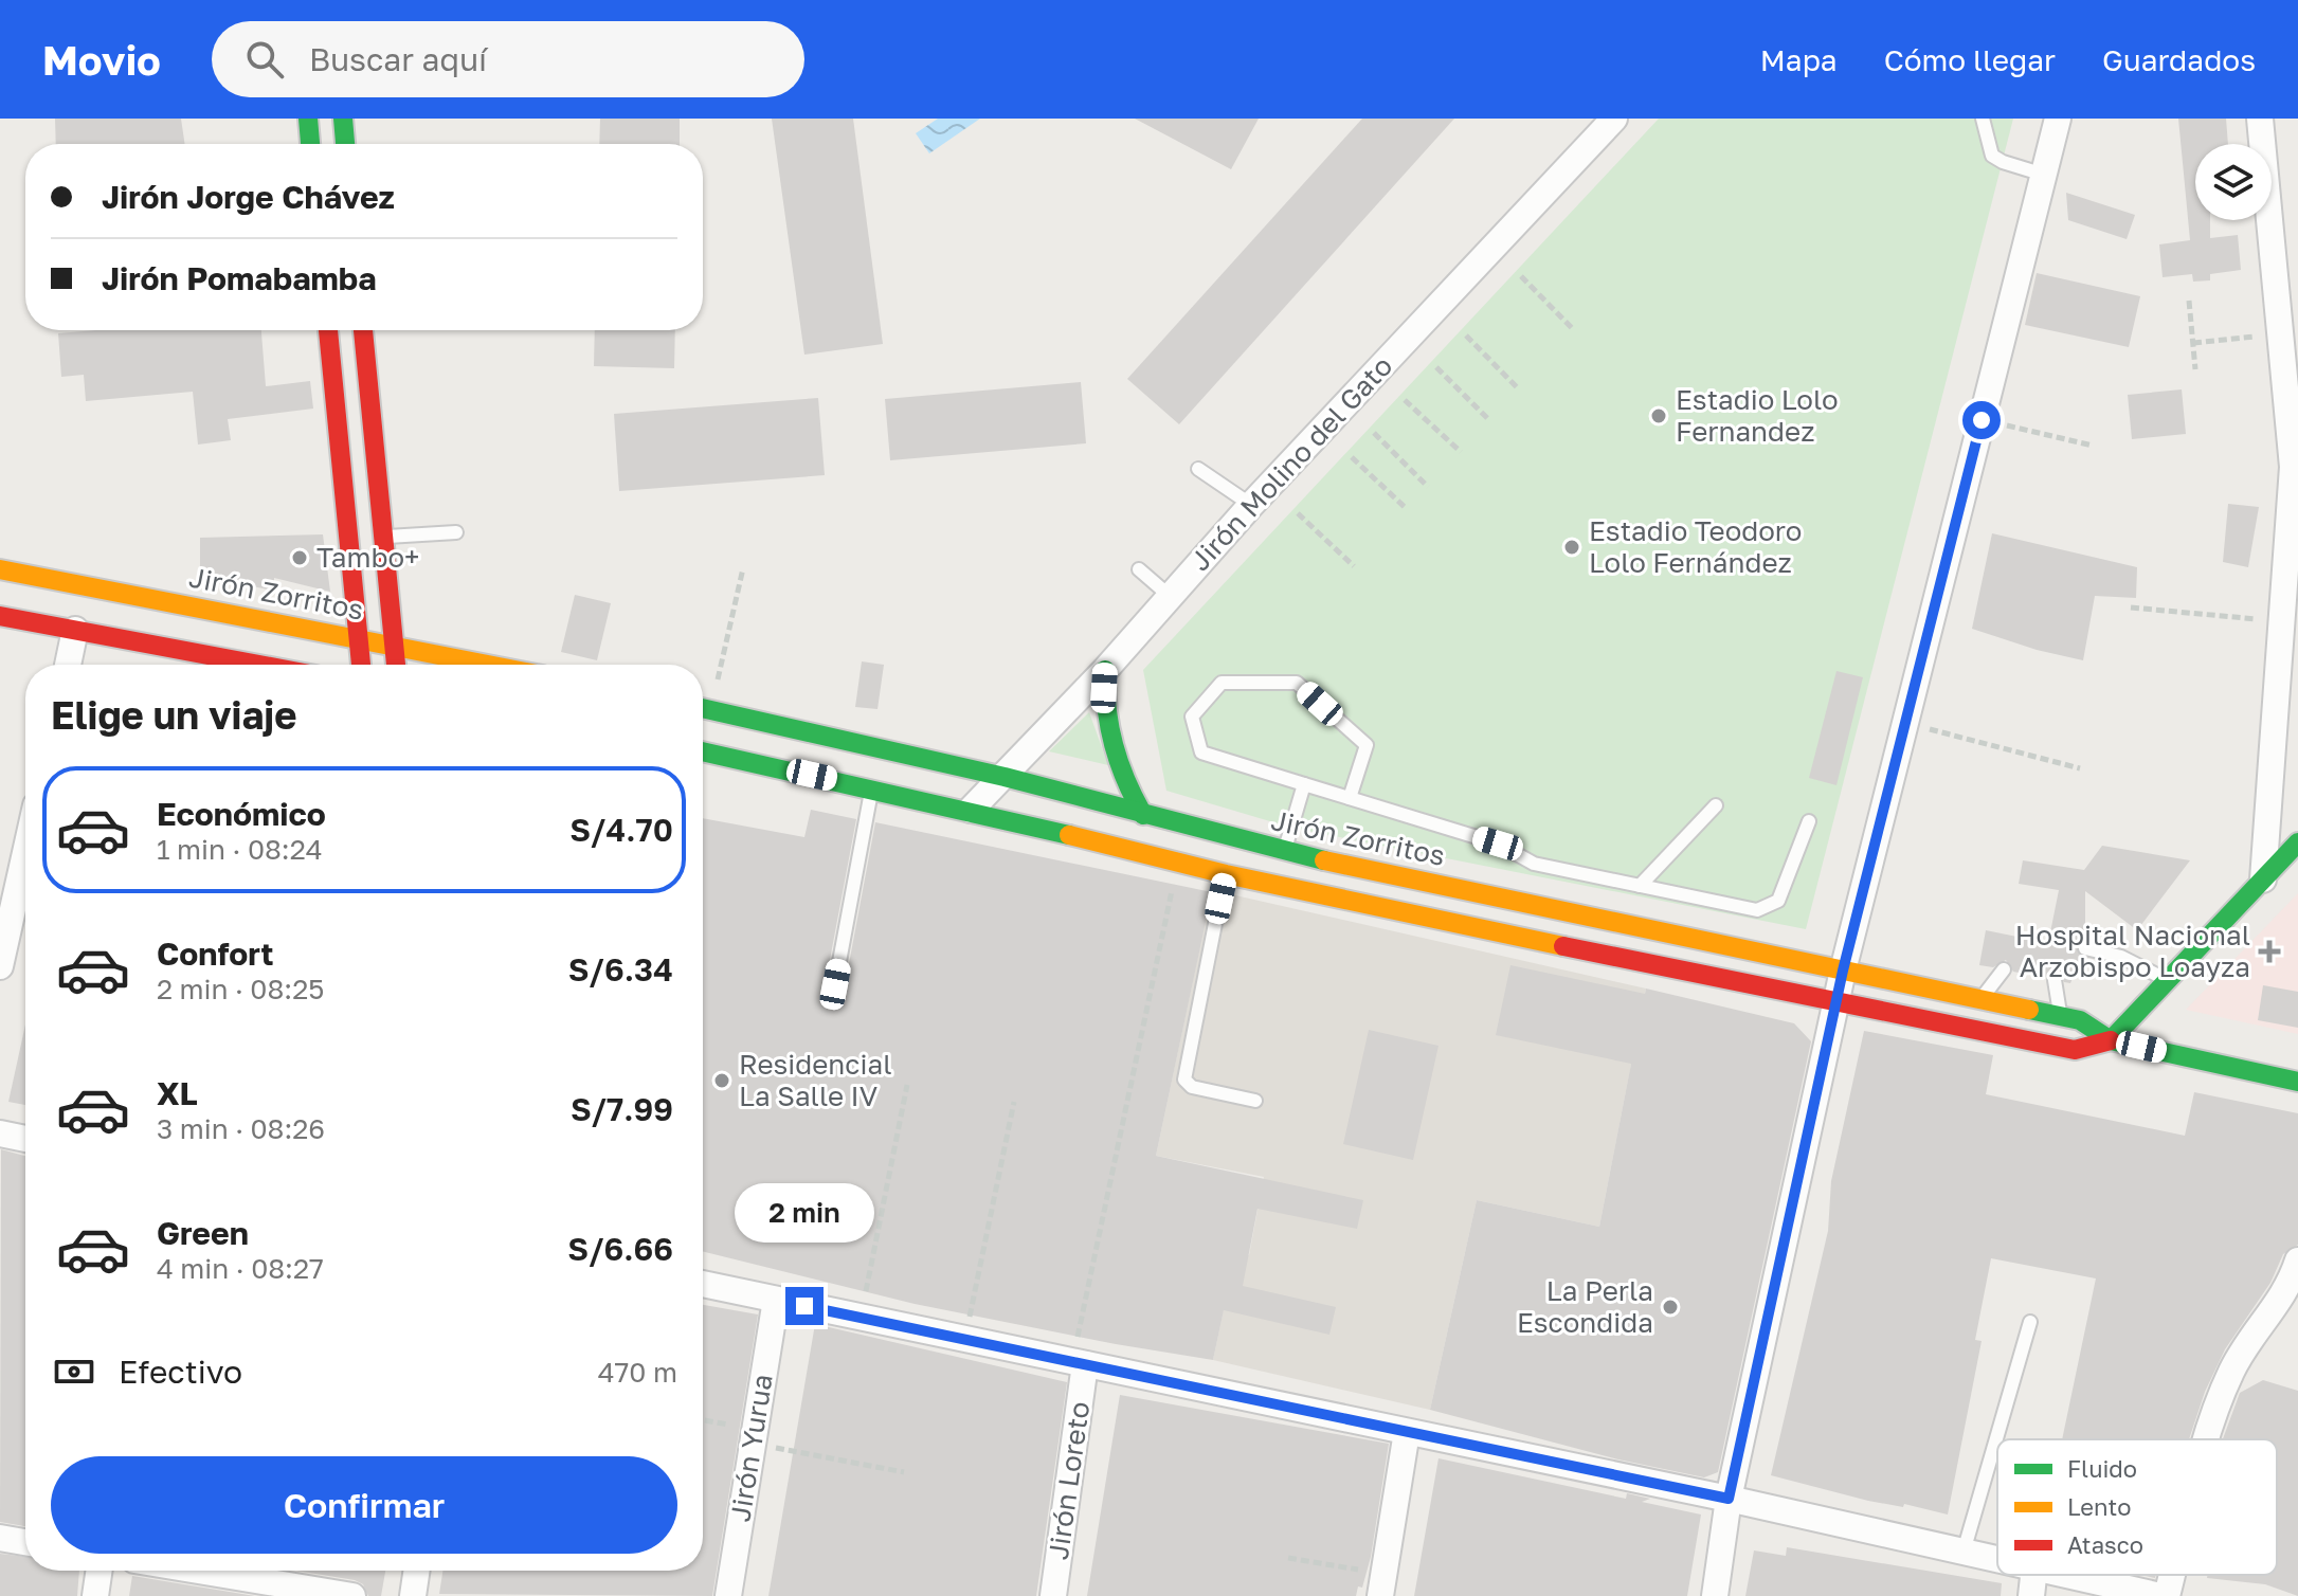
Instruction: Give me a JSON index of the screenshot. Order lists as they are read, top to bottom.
{
  "streets": {
    "main road": ["Jirón Zorritos"],
    "street": ["Jirón Molino del Gato", "Jirón Yurua", "Jirón Loreto"]
  },
  "crossings": [
    ["Jirón Molino del Gato", "Jirón Zorritos"]
  ],
  "places": {
    "other": [
      "Estadio Lolo Fernandez",
      "Estadio Teodoro Lolo Fernández",
      "Tambo+",
      "Residencial La Salle IV",
      "La Perla Escondida"
    ],
    "health": ["Hospital Nacional Arzobispo Loayza"]
  },
  "legend": ["Fluido", "Lento", "Atasco"],
  "page": {
    "header": "Movio",
    "search": "Buscar aquí",
    "nav": ["Mapa", "Cómo llegar", "Guardados"],
    "banner": ["Jirón Jorge Chávez", "Jirón Pomabamba"],
    "heading": "Elige un viaje",
    "list": [
      {
        "name": "Económico",
        "note": "1 min · 08:24",
        "value": "S/4.70"
      },
      {
        "name": "Confort",
        "note": "2 min · 08:25",
        "value": "S/6.34"
      },
      {
        "name": "XL",
        "note": "3 min · 08:26",
        "value": "S/7.99"
      },
      {
        "name": "Green",
        "note": "4 min · 08:27",
        "value": "S/6.66"
      }
    ],
    "bubble": "2 min",
    "pay": ["Efectivo", "470 m"],
    "buttons": "Confirmar"
  }
}
